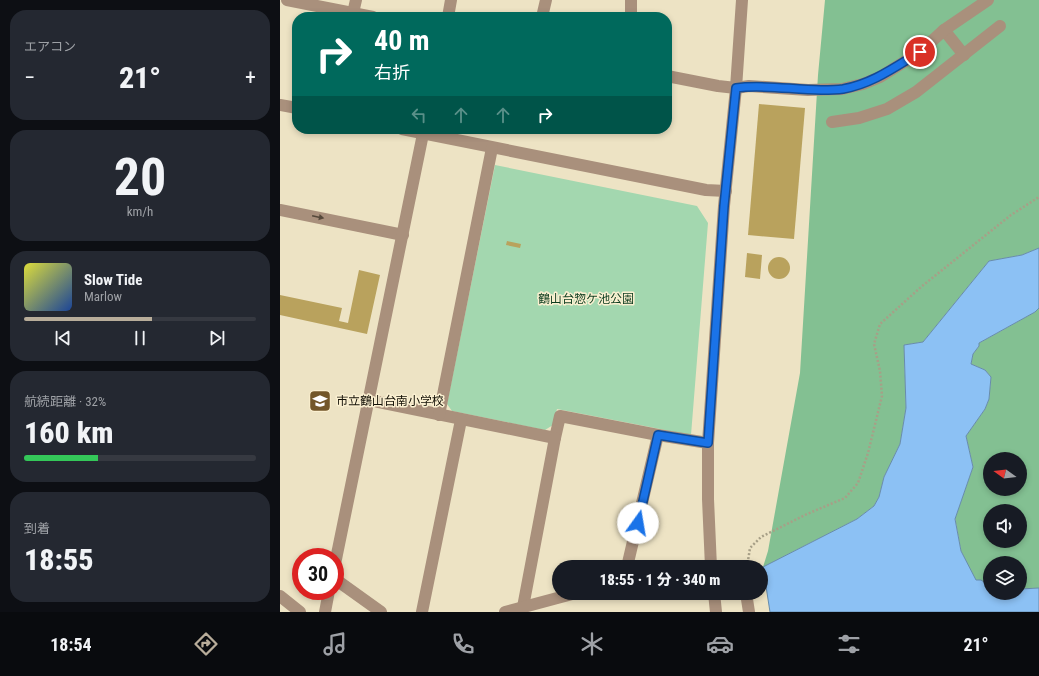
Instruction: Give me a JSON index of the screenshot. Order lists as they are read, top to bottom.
{
  "parks": ["鶴山台惣ケ池公園"],
  "places": {
    "school or university": ["市立鶴山台南小学校"]
  },
  "north": "left",
  "page": {
    "tile": [
      "エアコン",
      ["20", "km/h"],
      ["航続距離 · 32%", "160 km"],
      ["到着", "18:55"]
    ],
    "turn": ["40 m", "右折"],
    "heat": ["−", "21°", "+"],
    "song": ["Slow Tide", "Marlow"],
    "limit": "30",
    "trip": "18:55 · 1 分 · 340 m",
    "tabs": ["18:54", "21°"]
  }
}
